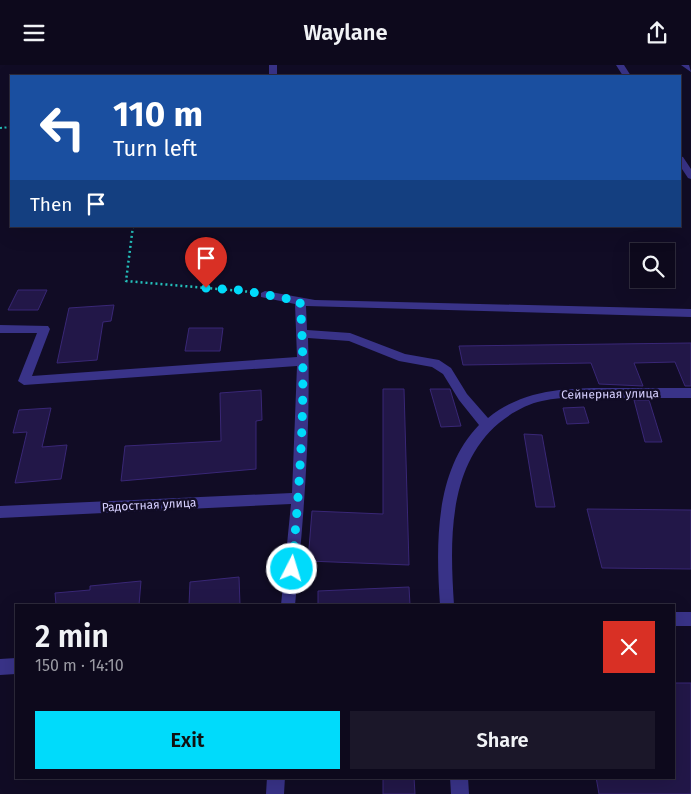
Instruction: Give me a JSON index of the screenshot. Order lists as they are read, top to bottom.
{
  "streets": {
    "street": ["Сейнерная улица", "Радостная улица"]
  },
  "page": {
    "header": "Waylane",
    "turn": ["110 m", "Turn left"],
    "then": "Then",
    "heading": ["2 min", "150 m · 14:10"],
    "buttons": ["Exit", "Share"]
  }
}
